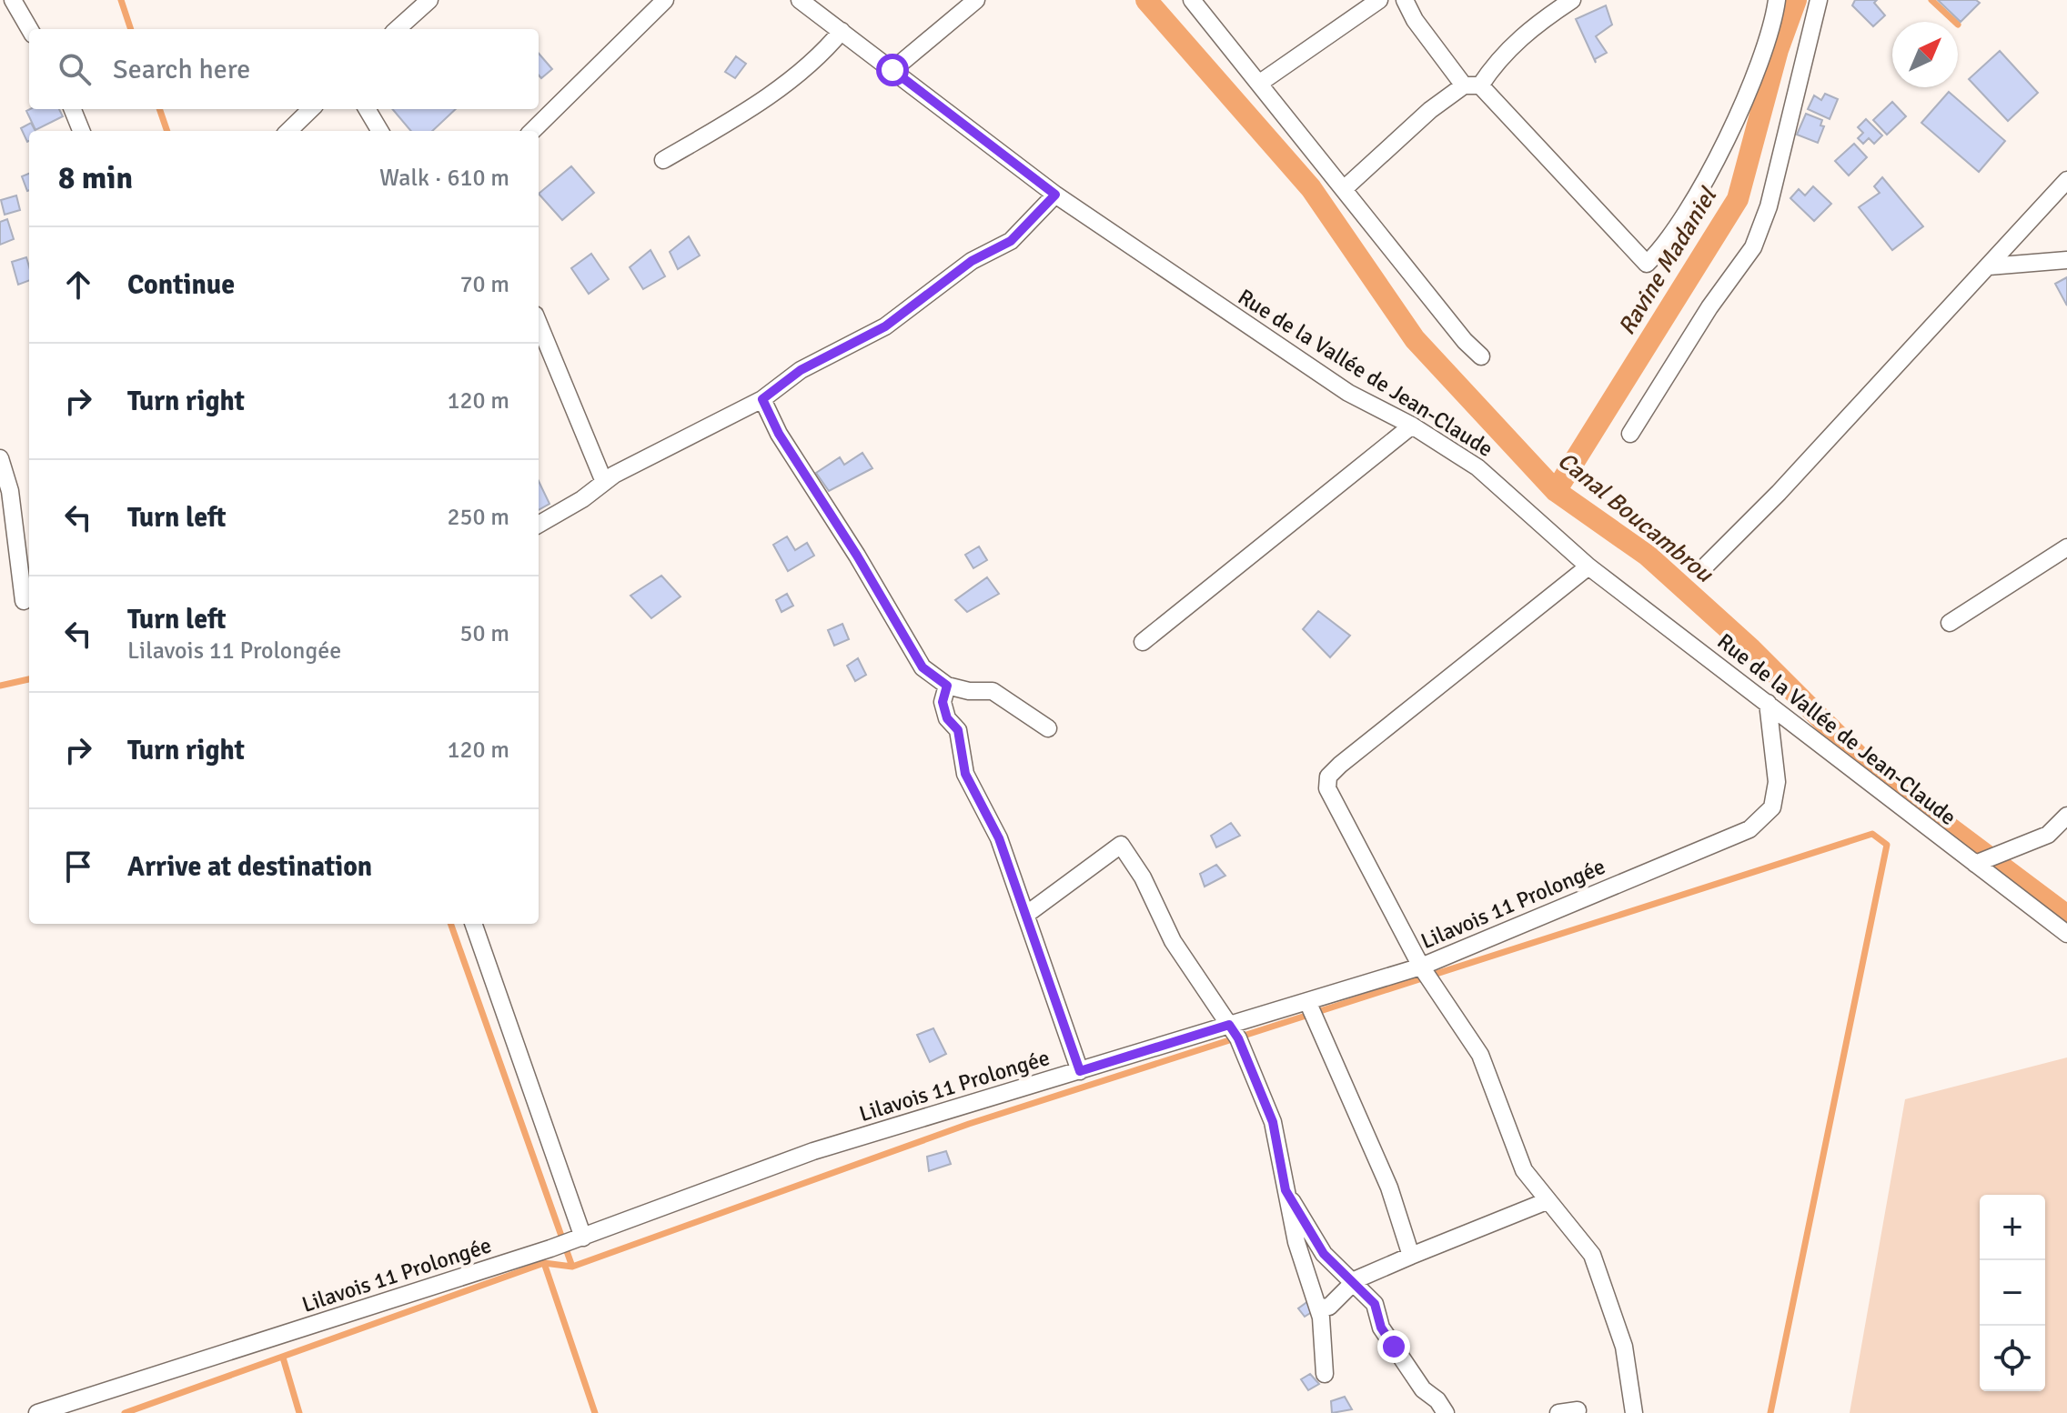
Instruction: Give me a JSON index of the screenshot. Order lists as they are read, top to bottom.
{
  "streets": {
    "street": ["Rue de la Vallée de Jean-Claude", "Lilavois 11 Prolongée"]
  },
  "crossings": [
    ["Rue de la Vallée de Jean-Claude", "Lilavois 11 Prolongée"]
  ],
  "water": ["Ravine Madaniel", "Canal Boucambrou"],
  "north": "top right",
  "page": {
    "search": "Search here",
    "heading": ["8 min", "Walk · 610 m"],
    "list": [
      ["Continue", "70 m"],
      ["Turn right", "120 m"],
      ["Turn left", "250 m"],
      ["Turn left", "Lilavois 11 Prolongée", "50 m"],
      ["Turn right", "120 m"],
      "Arrive at destination"
    ],
    "map_buttons": ["+", "−"]
  }
}
